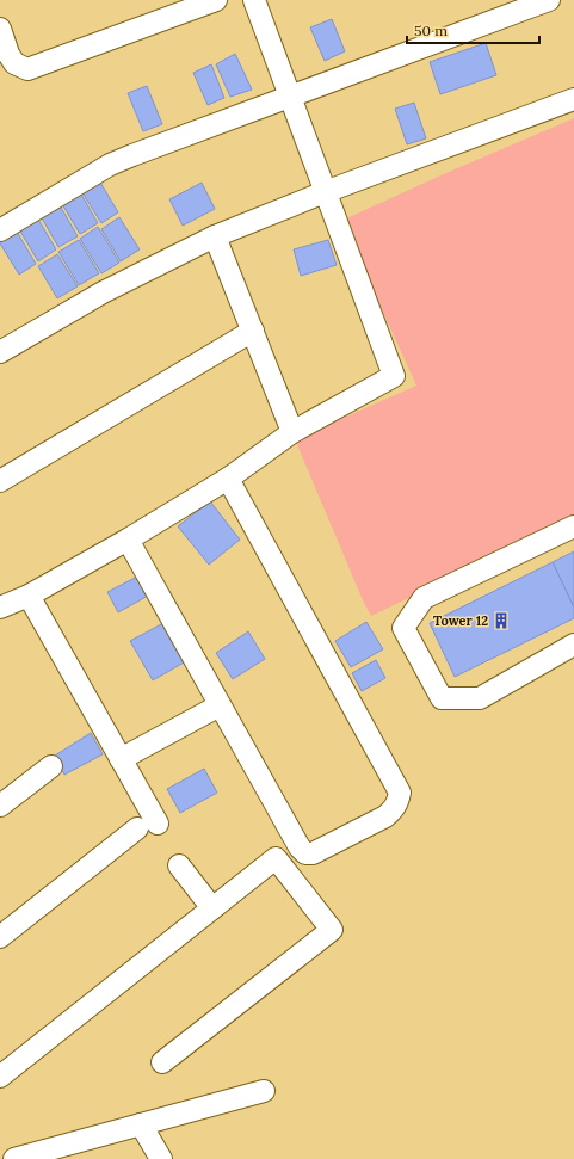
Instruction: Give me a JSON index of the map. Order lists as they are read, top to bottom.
{
  "places": {
    "building": ["Tower 12"]
  },
  "scale_bar": "50 m"
}
